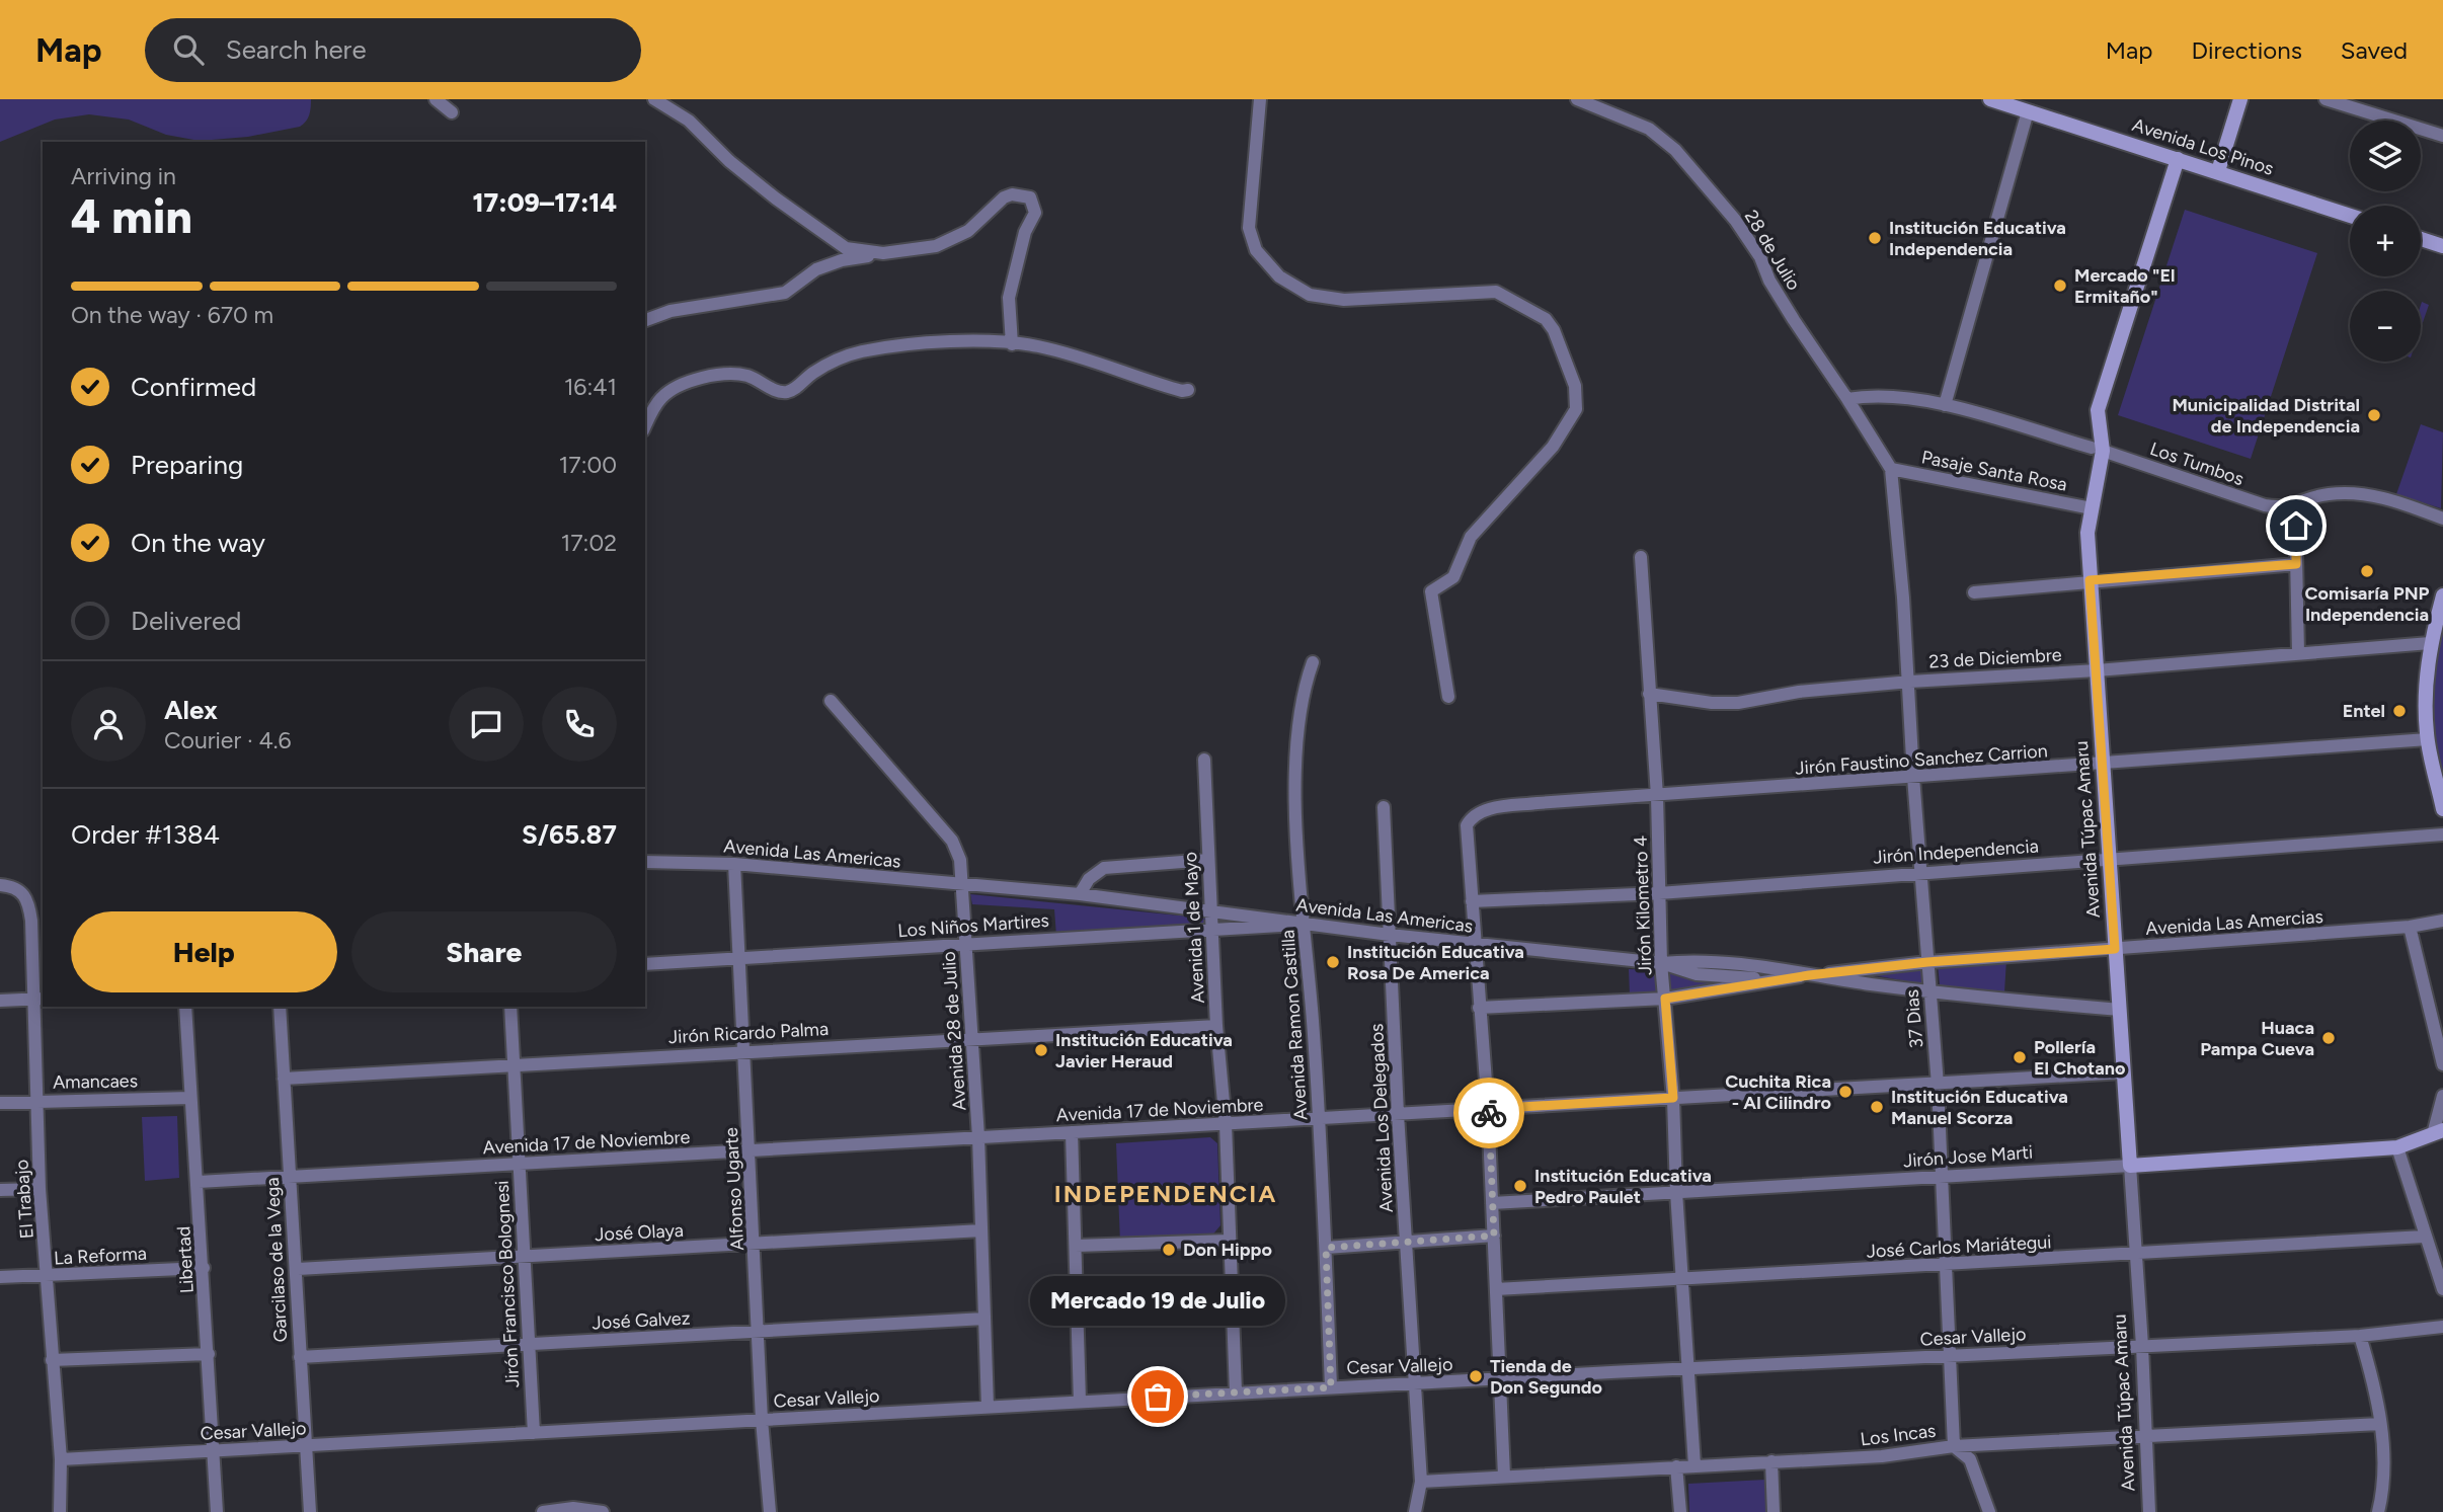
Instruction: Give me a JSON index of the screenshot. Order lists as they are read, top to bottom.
{
  "streets": {
    "street": [
      "Avenida Los Pinos",
      "28 de Julio",
      "Los Tumbos",
      "Pasaje Santa Rosa",
      "23 de Diciembre",
      "Jirón Faustino Sanchez Carrion",
      "Avenida Túpac Amaru",
      "Jirón Independencia",
      "Avenida Las Americas",
      "Jirón Kilometro 4",
      "Avenida Las Amercias",
      "Los Niños Martires",
      "Avenida 1 de Mayo",
      "37 Dias",
      "Avenida Ramon Castilla",
      "Avenida 28 de Julio",
      "Jirón Ricardo Palma",
      "Amancaes",
      "Avenida 17 de Noviembre",
      "Avenida Los Delegados",
      "Jirón Jose Marti",
      "Alfonso Ugarte",
      "El Trabajo",
      "José Olaya",
      "José Carlos Mariátegui",
      "La Reforma",
      "Libertad",
      "Garcilaso de la Vega",
      "Jirón Francisco Bolognesi",
      "José Galvez",
      "Cesar Vallejo",
      "Los Incas"
    ]
  },
  "crossings": [
    ["Avenida Los Pinos", "Avenida Túpac Amaru"],
    ["28 de Julio", "Los Tumbos"],
    ["28 de Julio", "Pasaje Santa Rosa"],
    ["28 de Julio", "37 Dias"],
    ["Los Tumbos", "Avenida Túpac Amaru"],
    ["Pasaje Santa Rosa", "Avenida Túpac Amaru"],
    ["Pasaje Santa Rosa", "37 Dias"],
    ["23 de Diciembre", "Avenida Túpac Amaru"],
    ["23 de Diciembre", "Jirón Kilometro 4"],
    ["23 de Diciembre", "37 Dias"],
    ["Jirón Faustino Sanchez Carrion", "Avenida Túpac Amaru"],
    ["Jirón Faustino Sanchez Carrion", "Jirón Independencia"],
    ["Jirón Faustino Sanchez Carrion", "Jirón Kilometro 4"],
    ["Jirón Faustino Sanchez Carrion", "37 Dias"],
    ["Avenida Túpac Amaru", "Jirón Independencia"],
    ["Avenida Túpac Amaru", "Avenida Las Americas"],
    ["Avenida Túpac Amaru", "Avenida Las Amercias"],
    ["Avenida Túpac Amaru", "Avenida 17 de Noviembre"],
    ["Avenida Túpac Amaru", "Jirón Jose Marti"],
    ["Avenida Túpac Amaru", "José Carlos Mariátegui"],
    ["Avenida Túpac Amaru", "Cesar Vallejo"],
    ["Avenida Túpac Amaru", "Los Incas"],
    ["Jirón Independencia", "Jirón Kilometro 4"],
    ["Jirón Independencia", "37 Dias"],
    ["Avenida Las Americas", "Jirón Kilometro 4"],
    ["Avenida Las Americas", "Avenida Las Amercias"],
    ["Avenida Las Americas", "Los Niños Martires"],
    ["Avenida Las Americas", "Avenida 1 de Mayo"],
    ["Avenida Las Americas", "37 Dias"],
    ["Avenida Las Americas", "Avenida Ramon Castilla"],
    ["Avenida Las Americas", "Avenida 28 de Julio"],
    ["Avenida Las Americas", "Avenida Los Delegados"],
    ["Avenida Las Americas", "Alfonso Ugarte"],
    ["Jirón Kilometro 4", "Avenida Las Amercias"],
    ["Jirón Kilometro 4", "Avenida 17 de Noviembre"],
    ["Jirón Kilometro 4", "Jirón Jose Marti"],
    ["Jirón Kilometro 4", "José Carlos Mariátegui"],
    ["Jirón Kilometro 4", "Cesar Vallejo"],
    ["Jirón Kilometro 4", "Los Incas"],
    ["Avenida Las Amercias", "37 Dias"],
    ["Los Niños Martires", "Avenida 1 de Mayo"],
    ["Los Niños Martires", "Avenida Ramon Castilla"],
    ["Los Niños Martires", "Avenida 28 de Julio"],
    ["Los Niños Martires", "Alfonso Ugarte"],
    ["Avenida 1 de Mayo", "Jirón Ricardo Palma"],
    ["Avenida 1 de Mayo", "Avenida 17 de Noviembre"],
    ["Avenida 1 de Mayo", "Cesar Vallejo"],
    ["37 Dias", "Avenida 17 de Noviembre"],
    ["37 Dias", "Jirón Jose Marti"],
    ["37 Dias", "José Carlos Mariátegui"],
    ["37 Dias", "Cesar Vallejo"],
    ["37 Dias", "Los Incas"],
    ["Avenida Ramon Castilla", "Avenida 17 de Noviembre"],
    ["Avenida Ramon Castilla", "Cesar Vallejo"],
    ["Avenida 28 de Julio", "Jirón Ricardo Palma"],
    ["Avenida 28 de Julio", "Avenida 17 de Noviembre"],
    ["Avenida 28 de Julio", "José Olaya"],
    ["Avenida 28 de Julio", "José Galvez"],
    ["Avenida 28 de Julio", "Cesar Vallejo"],
    ["Jirón Ricardo Palma", "Alfonso Ugarte"],
    ["Jirón Ricardo Palma", "Garcilaso de la Vega"],
    ["Jirón Ricardo Palma", "Jirón Francisco Bolognesi"],
    ["Amancaes", "El Trabajo"],
    ["Amancaes", "Libertad"],
    ["Avenida 17 de Noviembre", "Avenida Los Delegados"],
    ["Avenida 17 de Noviembre", "Alfonso Ugarte"],
    ["Avenida 17 de Noviembre", "Libertad"],
    ["Avenida 17 de Noviembre", "Garcilaso de la Vega"],
    ["Avenida 17 de Noviembre", "Jirón Francisco Bolognesi"],
    ["Avenida Los Delegados", "Cesar Vallejo"],
    ["Avenida Los Delegados", "Los Incas"],
    ["Alfonso Ugarte", "José Olaya"],
    ["Alfonso Ugarte", "José Galvez"],
    ["Alfonso Ugarte", "Cesar Vallejo"],
    ["El Trabajo", "La Reforma"],
    ["El Trabajo", "Cesar Vallejo"],
    ["José Olaya", "Garcilaso de la Vega"],
    ["José Olaya", "Jirón Francisco Bolognesi"],
    ["La Reforma", "Libertad"],
    ["Libertad", "Cesar Vallejo"],
    ["Garcilaso de la Vega", "José Galvez"],
    ["Garcilaso de la Vega", "Cesar Vallejo"],
    ["Jirón Francisco Bolognesi", "José Galvez"],
    ["Jirón Francisco Bolognesi", "Cesar Vallejo"]
  ],
  "districts": ["INDEPENDENCIA"],
  "places": [
    "Institución Educativa Independencia",
    "Mercado \"El Ermitaño\"",
    "Municipalidad Distrital de Independencia",
    "Comisaría PNP Independencia",
    "Entel",
    "Institución Educativa Rosa De America",
    "Huaca Pampa Cueva",
    "Institución Educativa Javier Heraud",
    "Pollería El Chotano",
    "Cuchita Rica - Al Cilindro",
    "Institución Educativa Manuel Scorza",
    "Institución Educativa Pedro Paulet",
    "Don Hippo",
    "Tienda de Don Segundo",
    "Mercado 19 de Julio"
  ],
  "page": {
    "header": "Map",
    "search": "Search here",
    "nav": ["Map", "Directions", "Saved"],
    "map_buttons": ["+", "−"],
    "heading": ["4 min", "Arriving in", "17:09–17:14"],
    "panel": [
      "Alex",
      "Courier · 4.6",
      "Order #1384",
      "S/65.87"
    ],
    "bar": "On the way · 670 m",
    "list": [
      ["Confirmed", "16:41"],
      ["Preparing", "17:00"],
      ["On the way", "17:02"],
      "Delivered"
    ],
    "buttons": ["Help", "Share"],
    "bubble": "Mercado 19 de Julio"
  }
}
